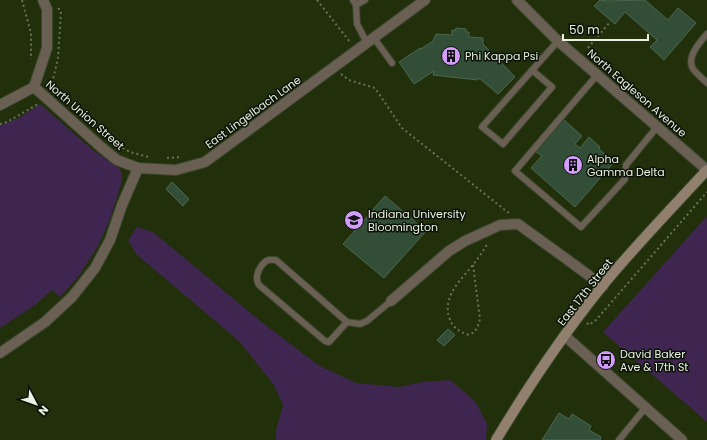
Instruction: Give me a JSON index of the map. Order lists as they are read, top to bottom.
{
  "streets": {
    "main road": ["East 17th Street"],
    "street": ["North Eagleson Avenue", "East Lingelbach Lane", "North Union Street"]
  },
  "crossings": [
    ["North Eagleson Avenue", "East 17th Street"],
    ["East Lingelbach Lane", "North Union Street"]
  ],
  "places": {
    "building": ["Phi Kappa Psi", "Alpha Gamma Delta"],
    "school or university": ["Indiana University Bloomington"],
    "bus stop": ["David Baker Ave & 17th St"]
  },
  "scale_bar": "50 m",
  "north": "bottom right"
}
